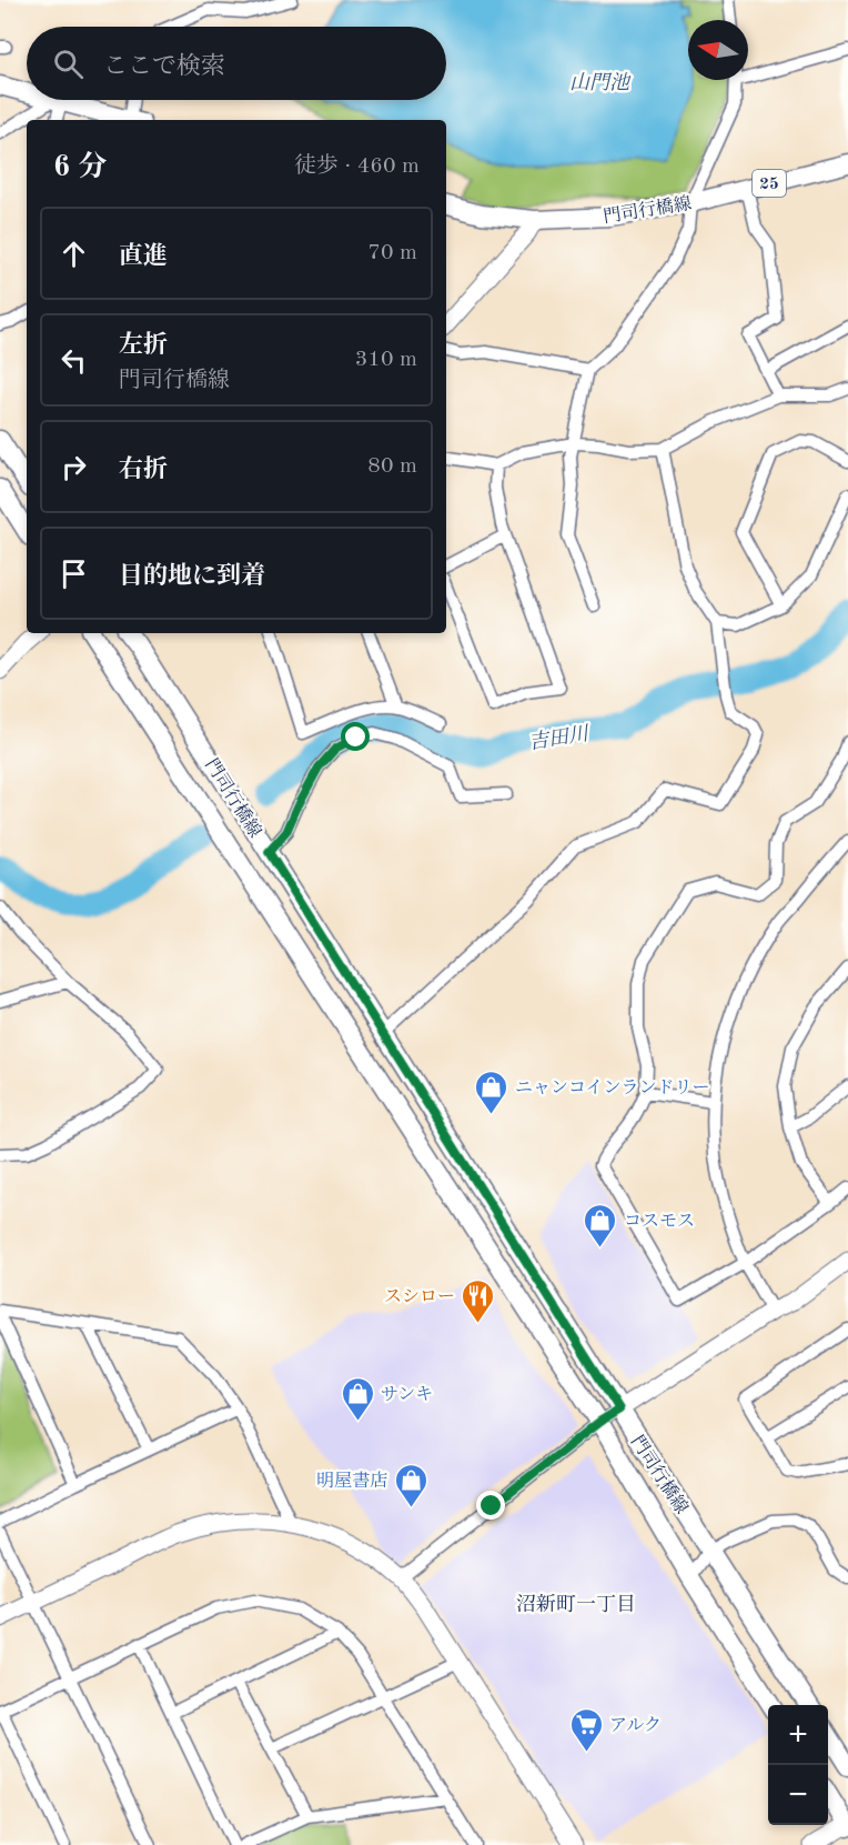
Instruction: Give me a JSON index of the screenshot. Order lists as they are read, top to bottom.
{
  "streets": {
    "main road": ["25", "門司行橋線"]
  },
  "districts": ["沼新町一丁目"],
  "water": ["山門池", "吉田川"],
  "places": {
    "shop": [
      "ニャンコインランドリー",
      "コスモス",
      "サンキ",
      "明屋書店"
    ],
    "restaurant": ["スシロー"],
    "supermarket": ["アルク"]
  },
  "north": "left",
  "page": {
    "search": "ここで検索",
    "heading": ["6 分", "徒歩 · 460 m"],
    "list": [
      ["直進", "70 m"],
      ["左折", "門司行橋線", "310 m"],
      ["右折", "80 m"],
      "目的地に到着"
    ],
    "map_buttons": ["+", "−"]
  }
}
